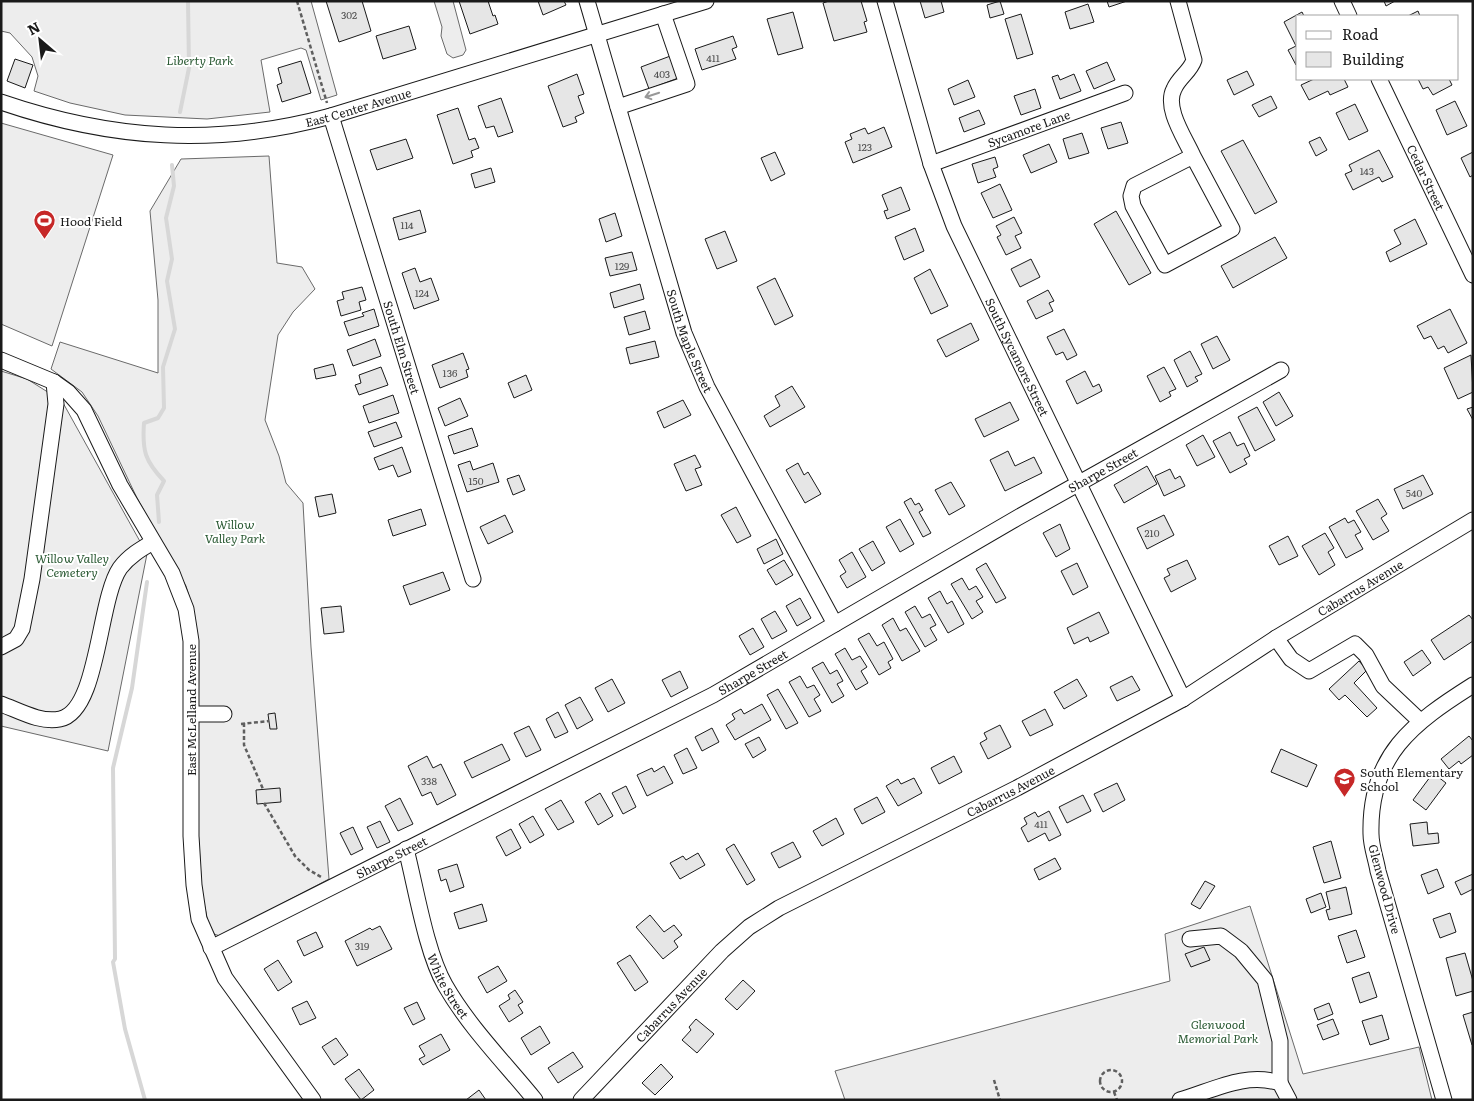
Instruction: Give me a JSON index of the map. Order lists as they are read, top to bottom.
{
  "streets": {
    "street": [
      "East Center Avenue",
      "Sycamore Lane",
      "Cedar Street",
      "South Maple Street",
      "South Elm Street",
      "South Sycamore Street",
      "Sharpe Street",
      "Cabarrus Avenue",
      "East McLelland Avenue",
      "Glenwood Drive",
      "White Street"
    ]
  },
  "crossings": [
    ["East Center Avenue", "South Maple Street"],
    ["East Center Avenue", "South Elm Street"],
    ["Sycamore Lane", "South Sycamore Street"],
    ["South Maple Street", "Sharpe Street"],
    ["South Sycamore Street", "Sharpe Street"],
    ["South Sycamore Street", "Cabarrus Avenue"],
    ["Sharpe Street", "East McLelland Avenue"],
    ["Sharpe Street", "White Street"]
  ],
  "parks": [
    "Liberty Park",
    "Willow Valley Park",
    "Willow Valley Cemetery",
    "Glenwood Memorial Park"
  ],
  "places": {
    "sports": ["Hood Field"],
    "school or university": ["South Elementary School"]
  },
  "house_numbers": [
    "302",
    "411",
    "403",
    "123",
    "143",
    "114",
    "129",
    "124",
    "136",
    "150",
    "540",
    "210",
    "338",
    "411",
    "319"
  ],
  "legend": ["Road", "Building"],
  "north": "top left"
}
